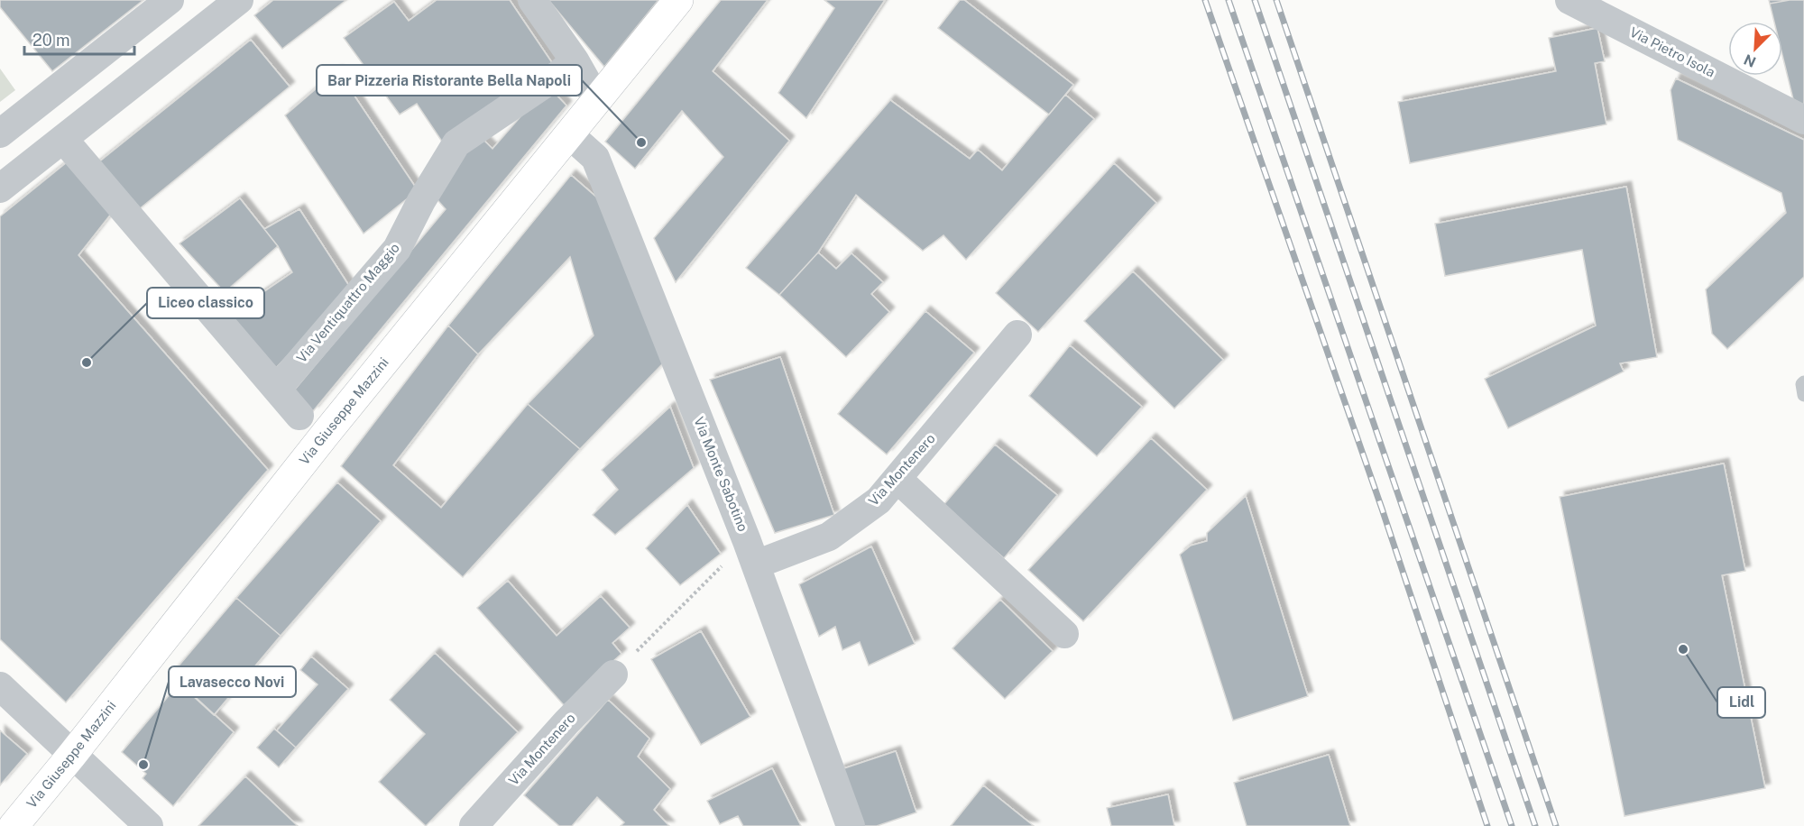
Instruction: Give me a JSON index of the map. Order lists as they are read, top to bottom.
{
  "streets": {
    "main road": ["Via Giuseppe Mazzini"],
    "street": [
      "Via Pietro Isola",
      "Via Ventiquattro Maggio",
      "Via Montenero",
      "Via Monte Sabotino"
    ]
  },
  "crossings": [
    ["Via Giuseppe Mazzini", "Via Monte Sabotino"],
    ["Via Montenero", "Via Monte Sabotino"]
  ],
  "places": [
    "Bar Pizzeria Ristorante Bella Napoli",
    "Liceo classico",
    "Lidl",
    "Lavasecco Novi"
  ],
  "scale_bar": "20 m",
  "north": "bottom left"
}
